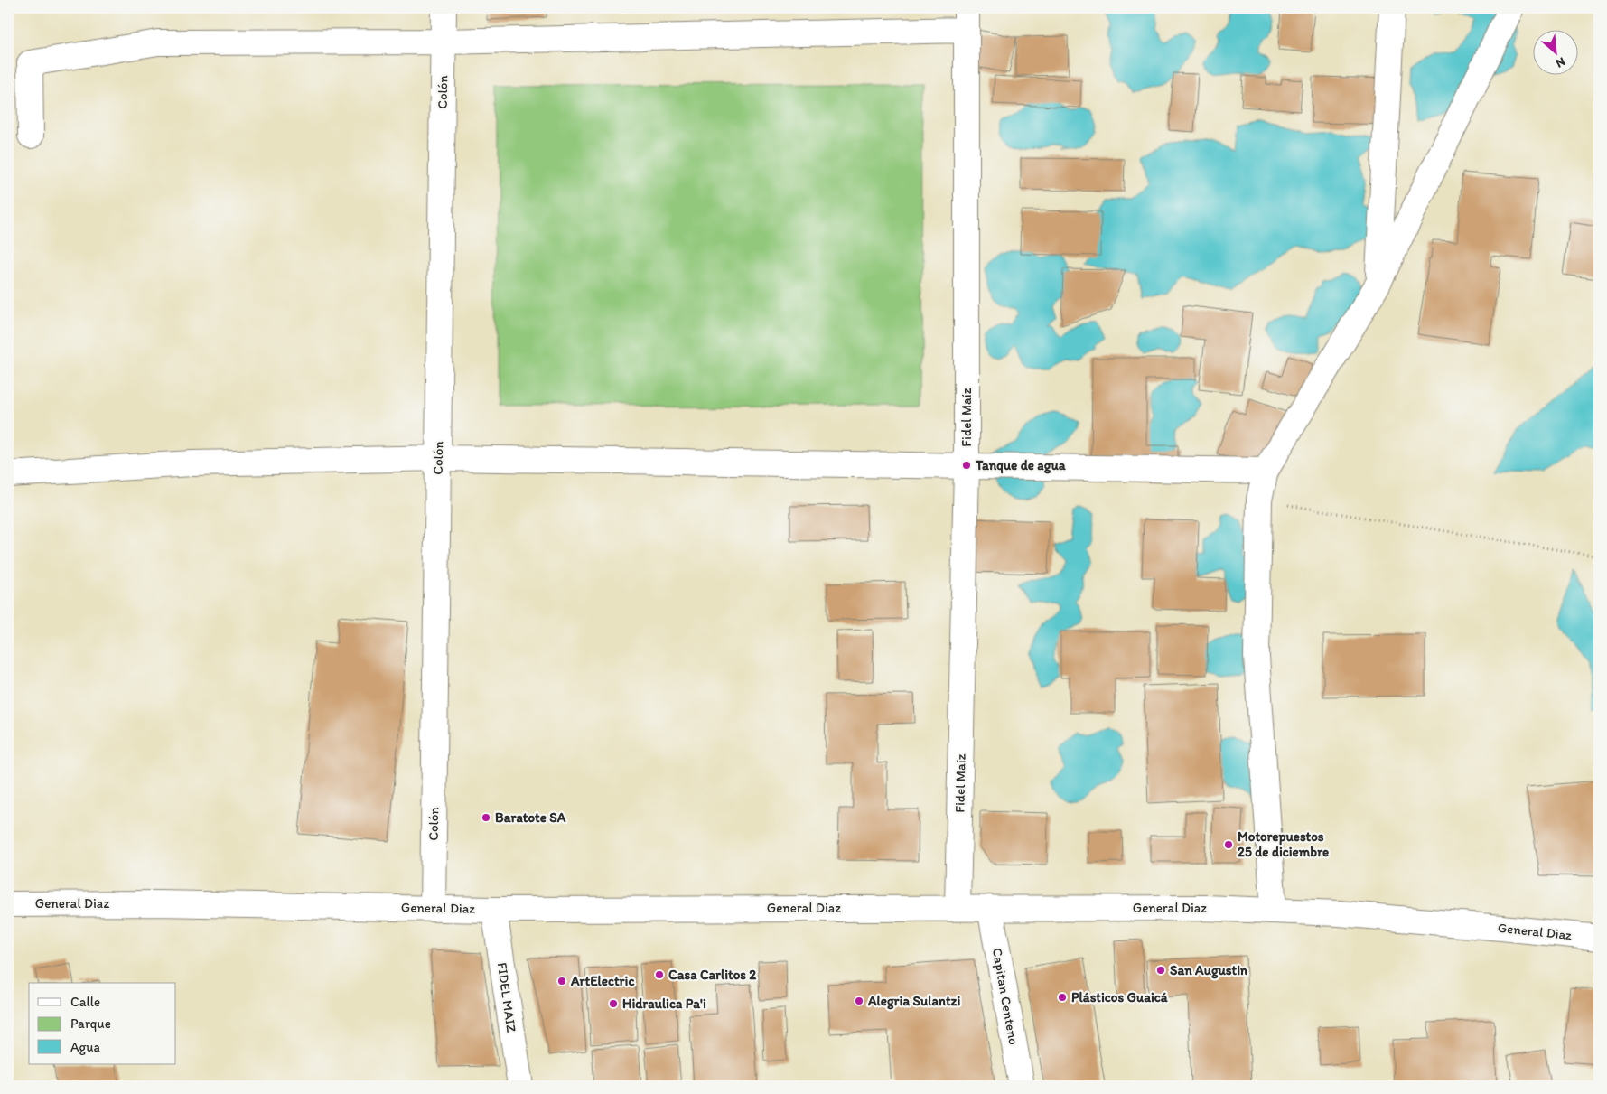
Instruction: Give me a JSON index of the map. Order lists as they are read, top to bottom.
{
  "streets": {
    "street": [
      "Colón",
      "Fidel Maíz",
      "General Diaz",
      "Capitan Centeno",
      "FIDEL MAIZ"
    ]
  },
  "crossings": [
    ["Colón", "General Diaz"],
    ["Fidel Maíz", "General Diaz"],
    ["General Diaz", "Capitan Centeno"],
    ["General Diaz", "FIDEL MAIZ"]
  ],
  "places": [
    "Tanque de agua",
    "Baratote SA",
    "Motorepuestos 25 de diciembre",
    "San Augustin",
    "Casa Carlitos 2",
    "ArtElectric",
    "Plásticos Guaicá",
    "Alegria Sulantzi",
    "Hidraulica Pa'i"
  ],
  "legend": ["Calle", "Parque", "Agua"],
  "north": "bottom right"
}
